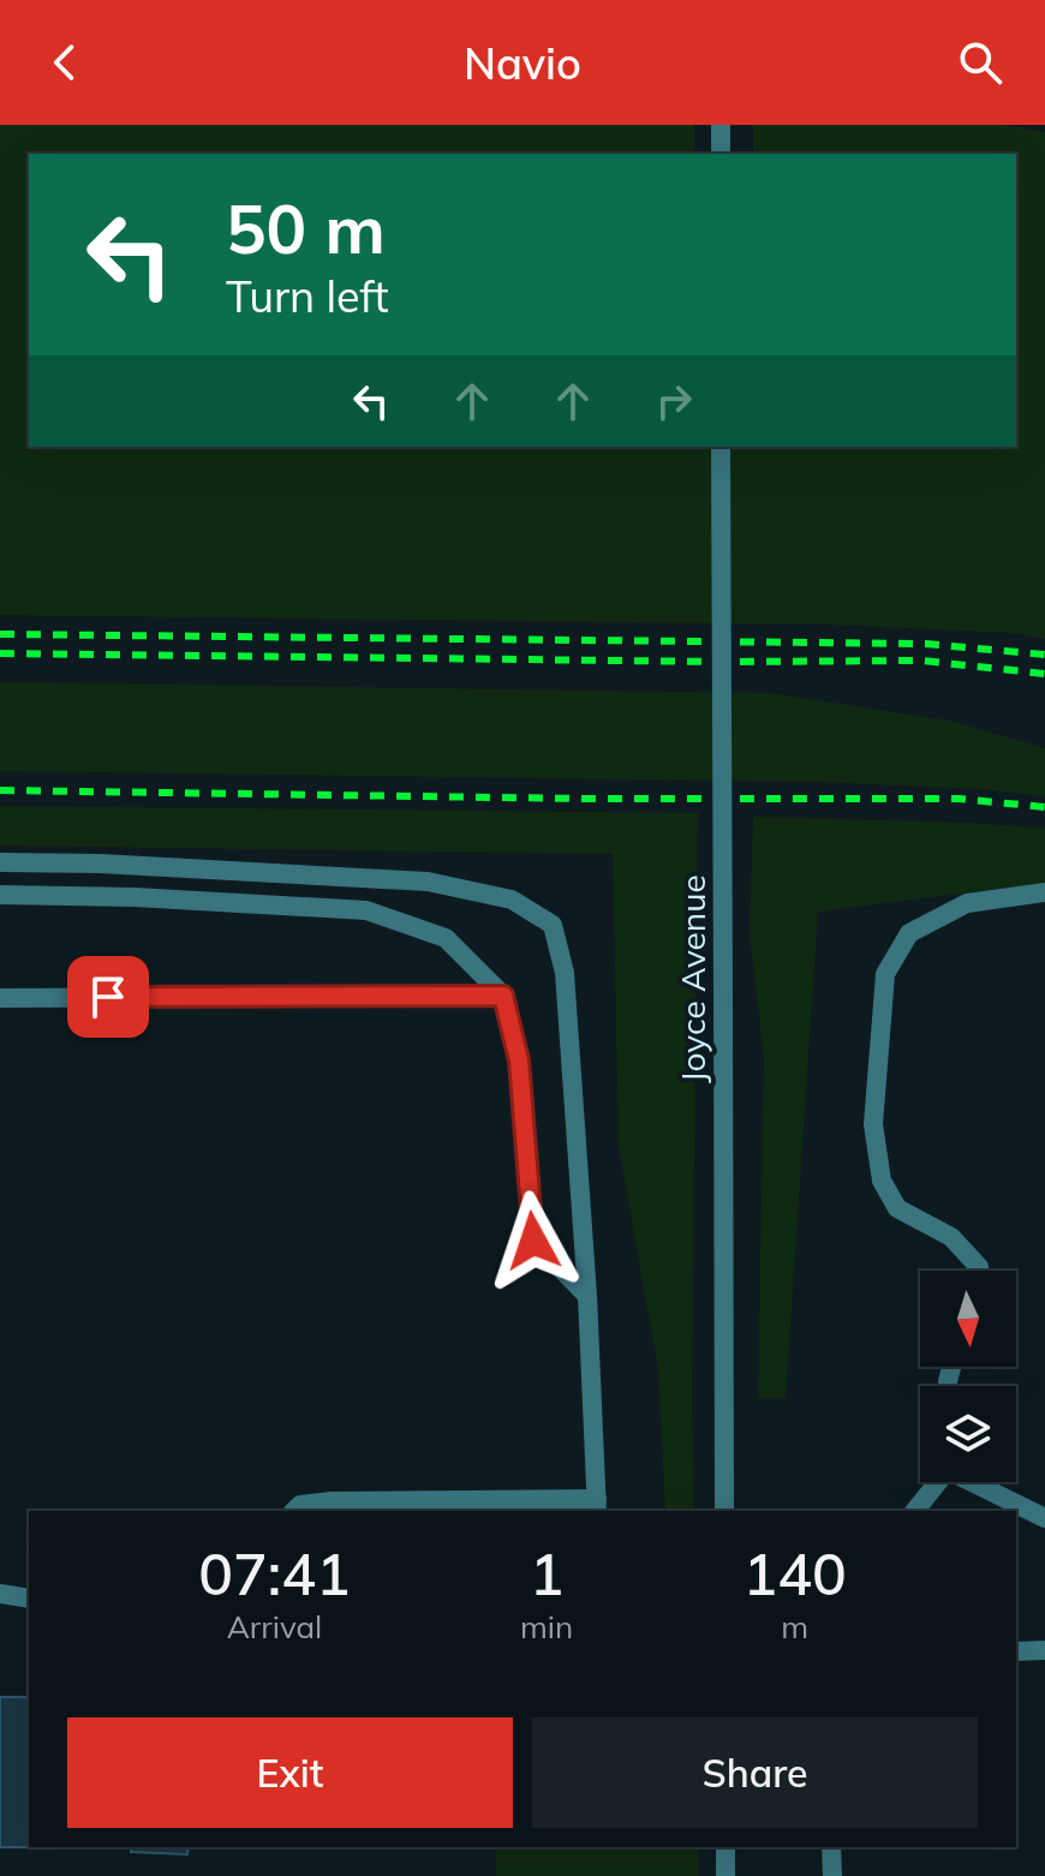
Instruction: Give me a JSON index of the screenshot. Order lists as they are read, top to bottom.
{
  "streets": {
    "street": ["Joyce Avenue"]
  },
  "north": "bottom",
  "page": {
    "header": "Navio",
    "turn": ["50 m", "Turn left"],
    "eta": [
      "07:41",
      "Arrival",
      "1",
      "min",
      "140",
      "m"
    ],
    "buttons": ["Exit", "Share"]
  }
}
